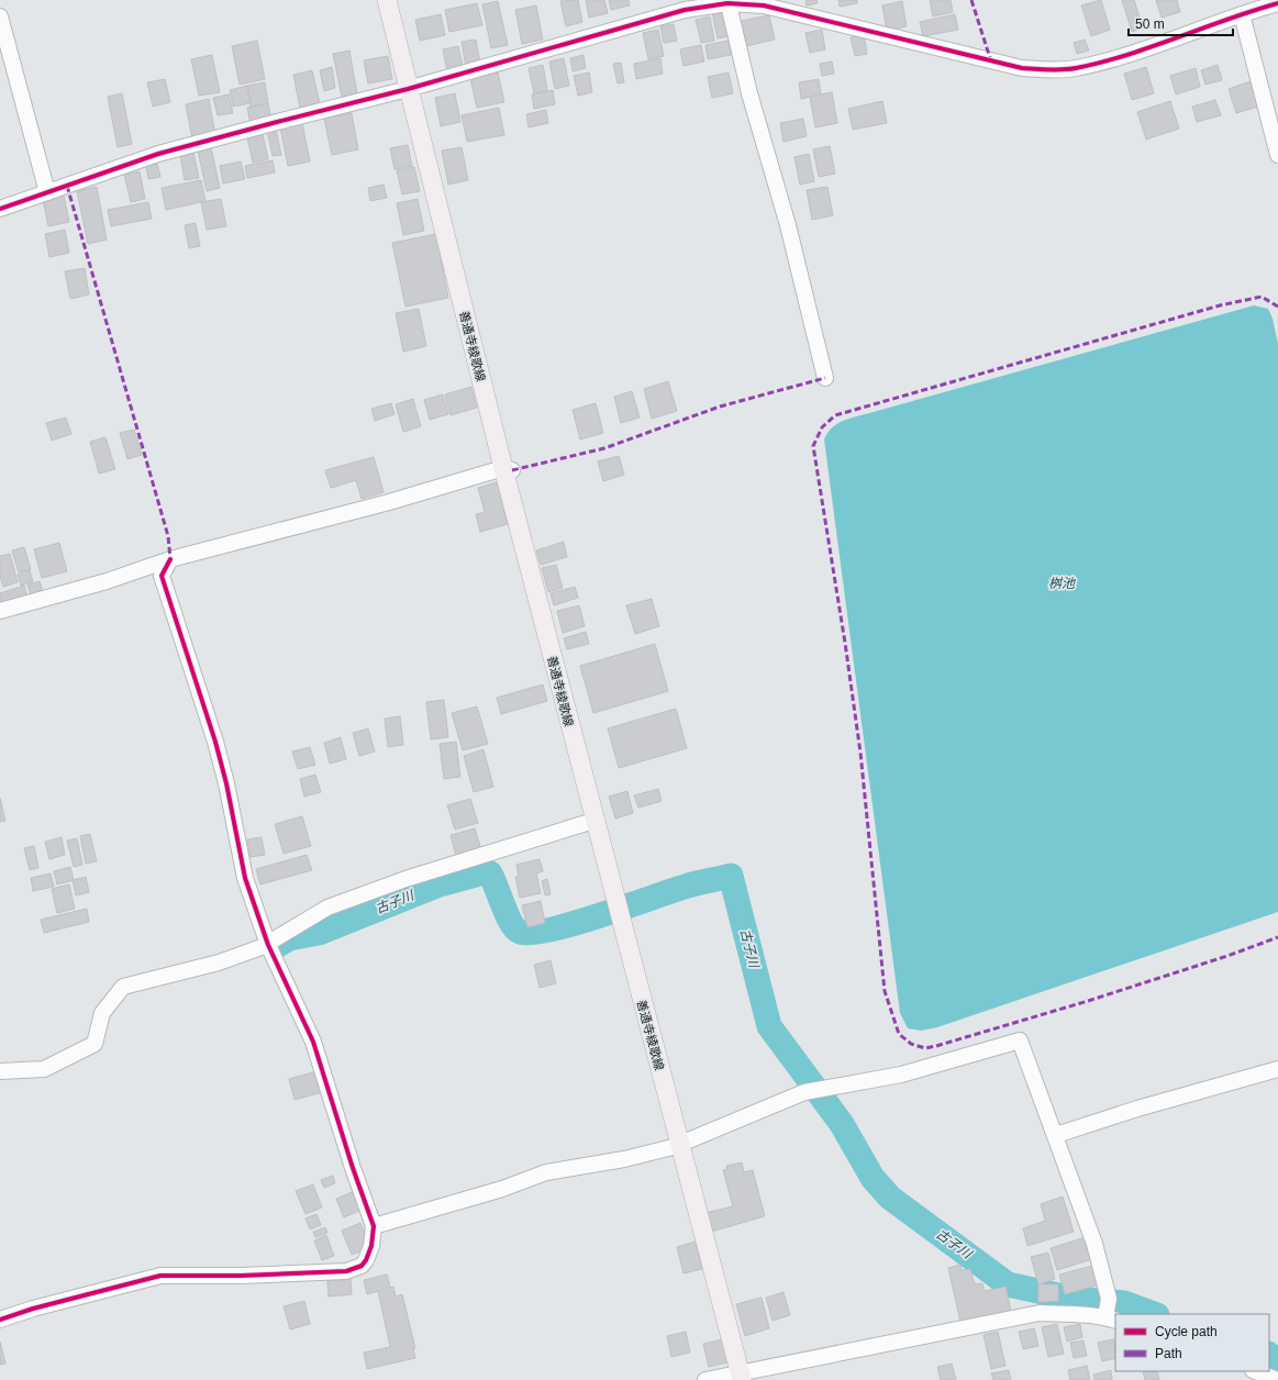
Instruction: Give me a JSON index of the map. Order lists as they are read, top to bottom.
{
  "streets": {
    "main road": ["善通寺綾歌線"]
  },
  "water": ["桝池", "古子川"],
  "legend": ["Cycle path", "Path"],
  "scale_bar": "50 m"
}
